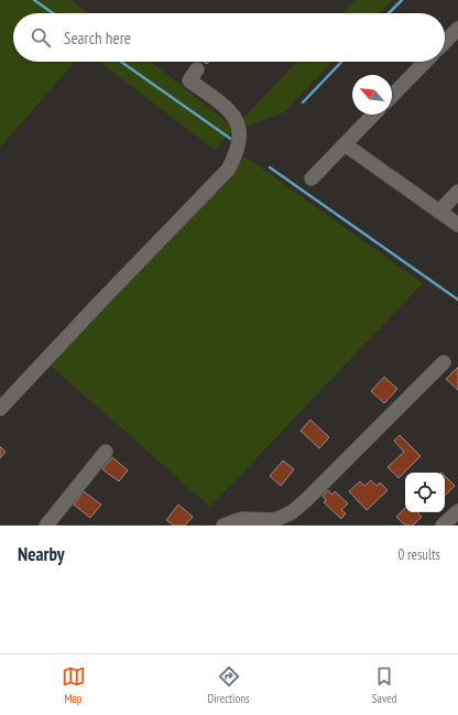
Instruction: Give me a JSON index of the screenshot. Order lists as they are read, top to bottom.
{
  "north": "top left",
  "page": {
    "search": "Search here",
    "heading": ["Nearby", "0 results"],
    "nav": ["Map", "Directions", "Saved"]
  }
}
